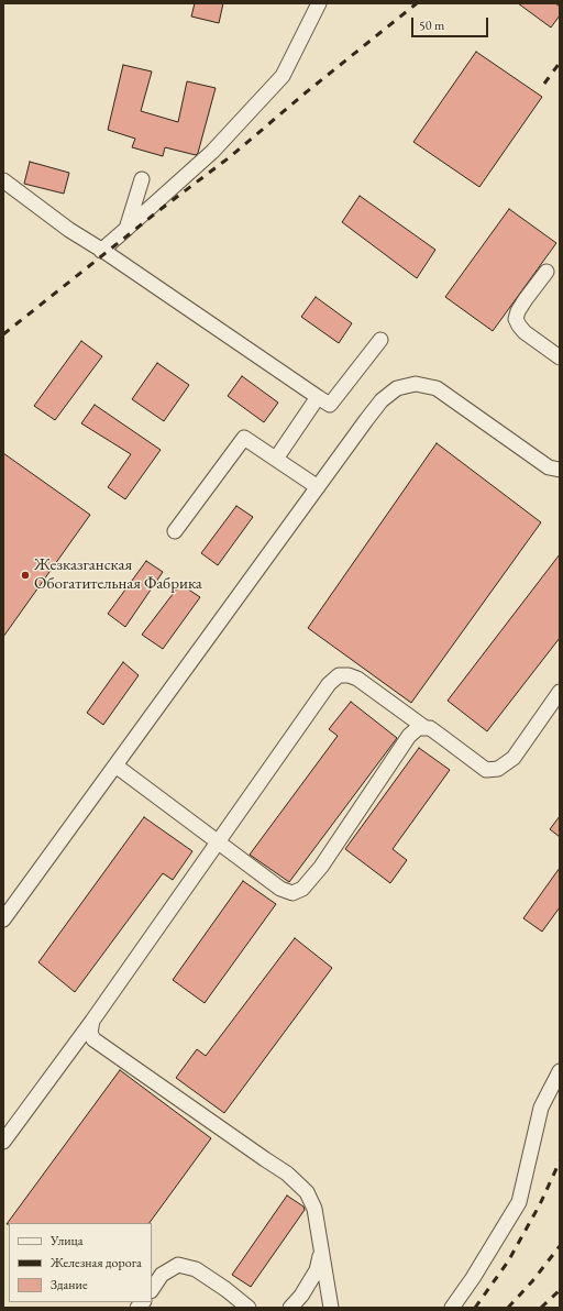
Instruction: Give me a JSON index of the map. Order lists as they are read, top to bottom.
{
  "places": ["Жезказганская Обогатительная Фабрика"],
  "legend": ["Улица", "Железная дорога", "Здание"],
  "scale_bar": "50 m"
}
